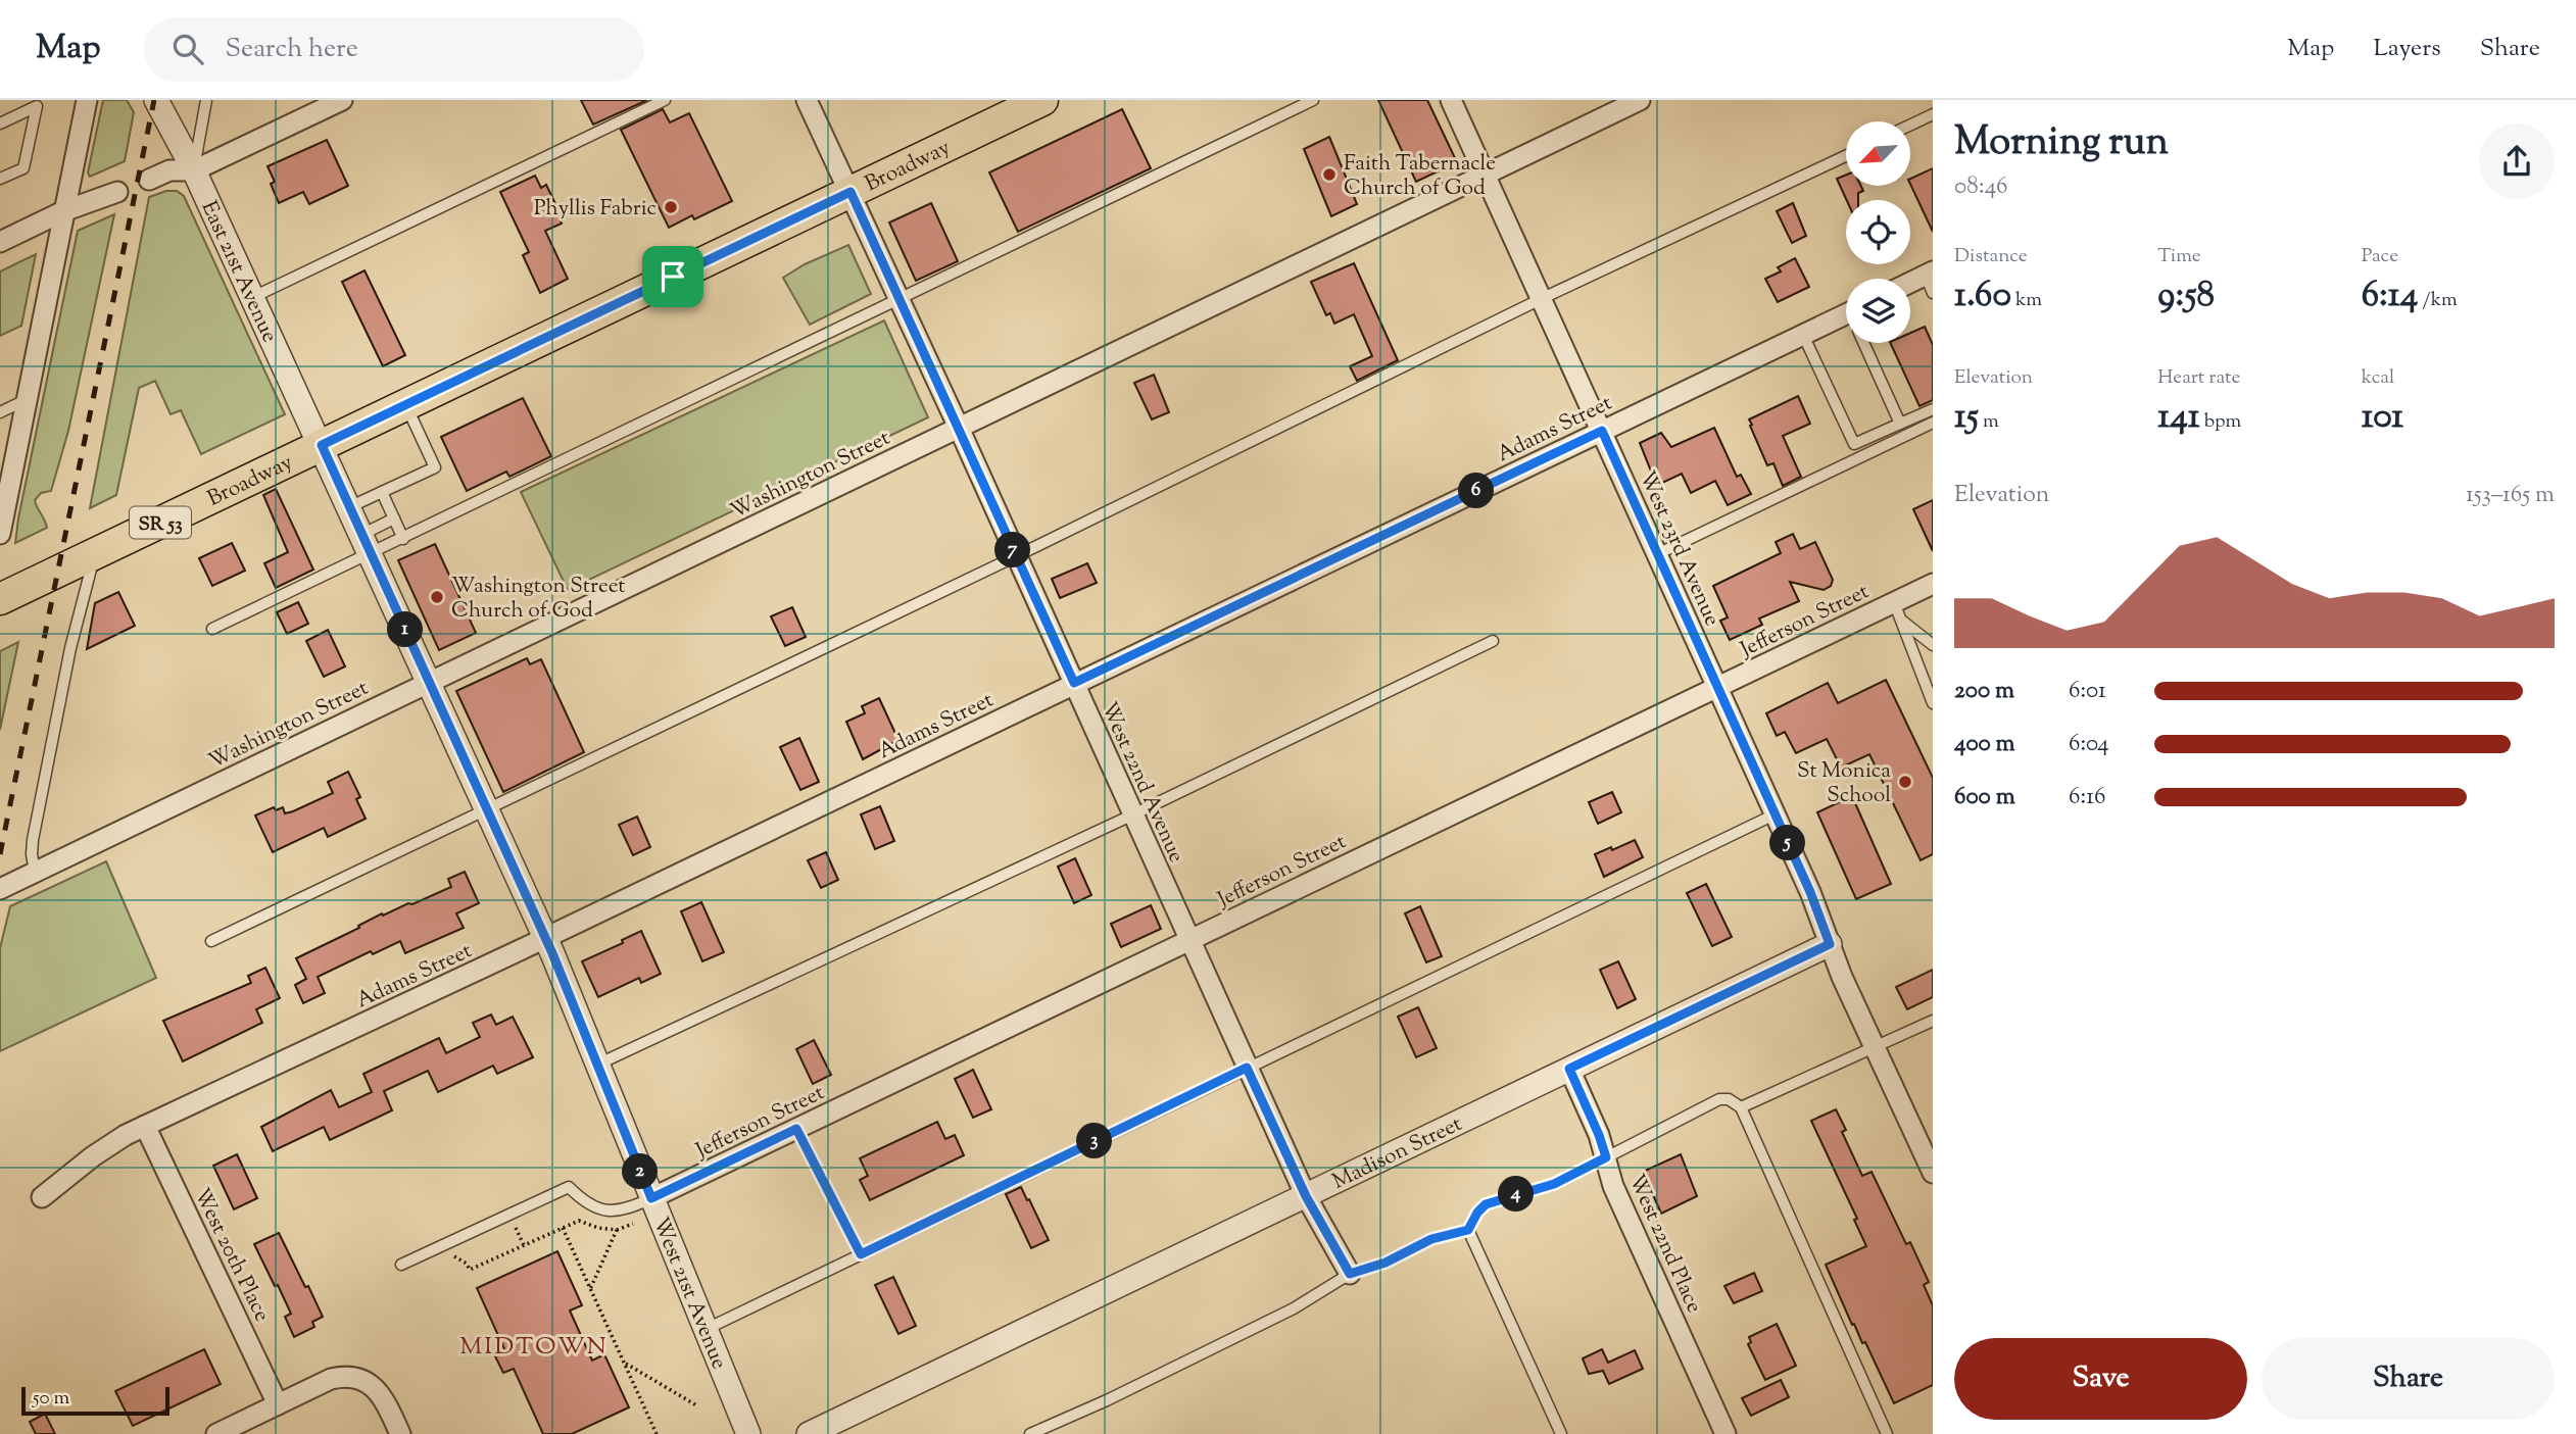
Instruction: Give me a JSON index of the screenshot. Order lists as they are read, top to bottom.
{
  "streets": {
    "main road": ["Broadway", "SR 53"],
    "street": [
      "East 21st Avenue",
      "Adams Street",
      "Washington Street",
      "West 23rd Avenue",
      "Jefferson Street",
      "West 22nd Avenue",
      "Madison Street",
      "West 22nd Place",
      "West 20th Place",
      "West 21st Avenue"
    ]
  },
  "crossings": [
    ["Broadway", "East 21st Avenue"],
    ["Broadway", "West 22nd Avenue"],
    ["Broadway", "West 21st Avenue"],
    ["East 21st Avenue", "West 21st Avenue"],
    ["Adams Street", "West 23rd Avenue"],
    ["Adams Street", "West 22nd Avenue"],
    ["Adams Street", "West 20th Place"],
    ["Adams Street", "West 21st Avenue"],
    ["Washington Street", "West 23rd Avenue"],
    ["Washington Street", "West 22nd Avenue"],
    ["Washington Street", "West 21st Avenue"],
    ["West 23rd Avenue", "Jefferson Street"],
    ["West 23rd Avenue", "Madison Street"],
    ["Jefferson Street", "West 22nd Avenue"],
    ["Jefferson Street", "West 21st Avenue"],
    ["West 22nd Avenue", "Madison Street"],
    ["Madison Street", "West 22nd Place"]
  ],
  "districts": ["MIDTOWN"],
  "places": [
    "Faith Tabernacle Church of God",
    "Phyllis Fabric",
    "Washington Street Church of God",
    "St Monica School"
  ],
  "scale_bar": "50 m",
  "north": "bottom left",
  "page": {
    "header": "Map",
    "search": "Search here",
    "nav": ["Map", "Layers", "Share"],
    "heading": ["Morning run", "08:46"],
    "stats": [
      ["Distance", "1.60 km"],
      ["Time", "9:58"],
      ["Pace", "6:14 /km"],
      ["Elevation", "15 m"],
      ["Heart rate", "141 bpm"],
      ["kcal", "101"]
    ],
    "chart": ["Elevation", "153–165 m"],
    "pins": [
      "6",
      "7",
      "1",
      "5",
      "3",
      "2",
      "4"
    ],
    "list": [
      {
        "name": "200 m",
        "note": "6:01"
      },
      {
        "name": "400 m",
        "note": "6:04"
      },
      {
        "name": "600 m",
        "note": "6:16"
      }
    ],
    "buttons": ["Save", "Share"],
    "scale": "50 m"
  }
}
